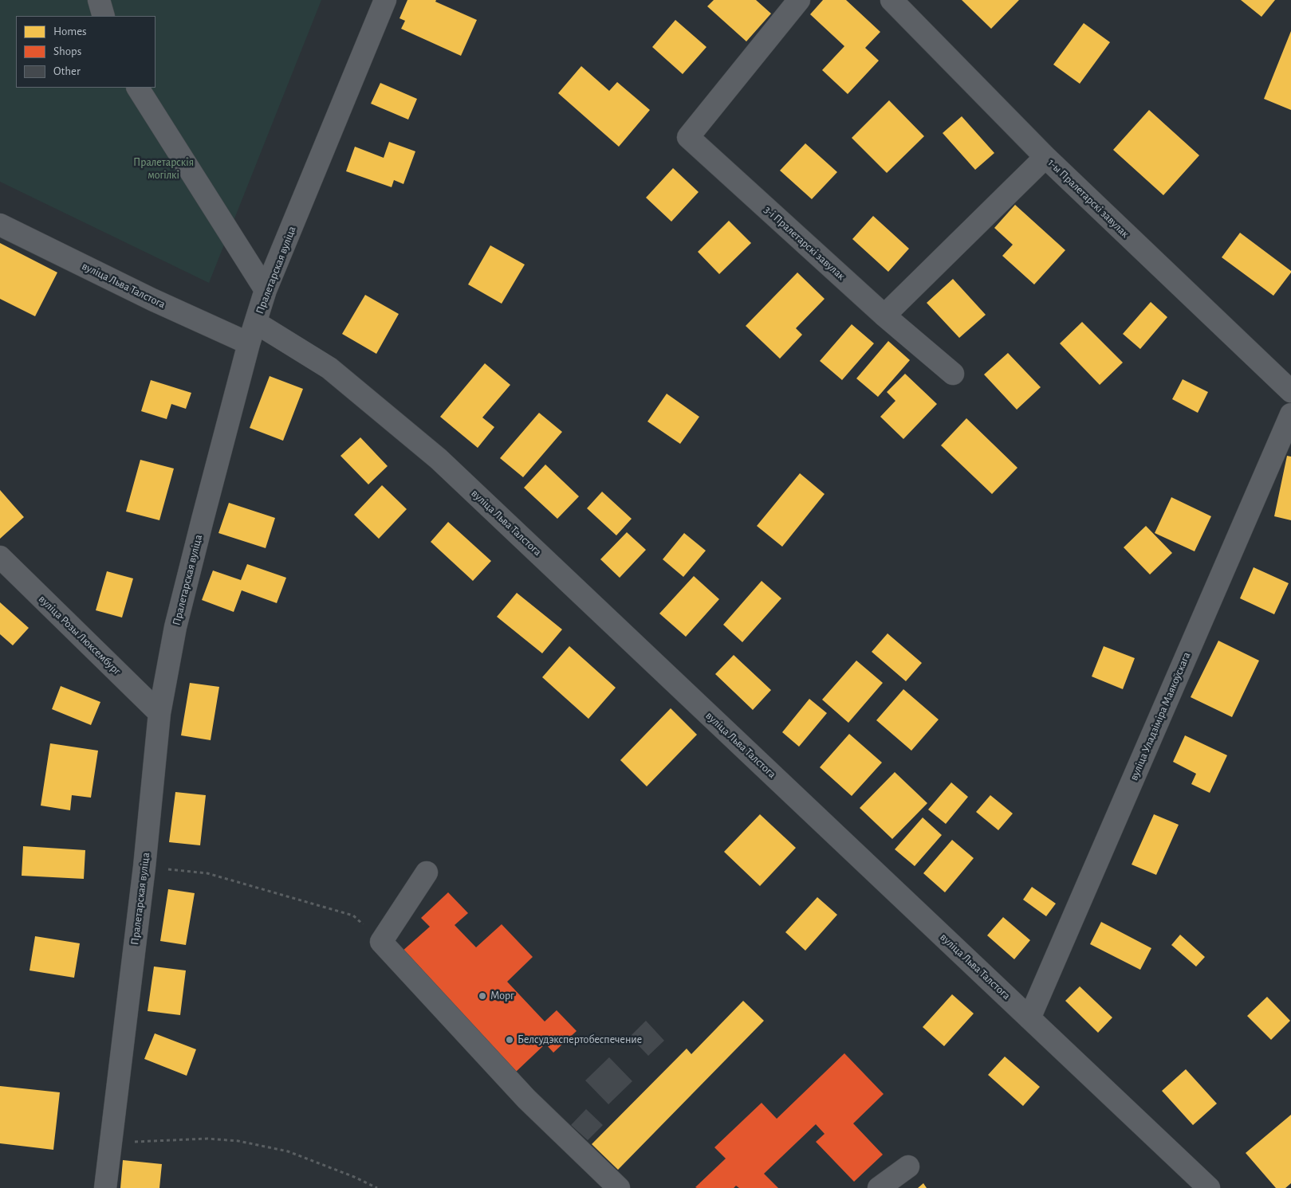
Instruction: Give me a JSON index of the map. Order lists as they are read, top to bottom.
{
  "streets": {
    "street": [
      "1-ы Пралетарскі завулак",
      "3-і Пралетарскі завулак",
      "Пралетарская вуліца",
      "вуліца Льва Талстога",
      "вуліца Розы Люксембург",
      "вуліца Уладзіміра Маякоўскага"
    ]
  },
  "crossings": [
    ["Пралетарская вуліца", "вуліца Льва Талстога"],
    ["Пралетарская вуліца", "вуліца Розы Люксембург"],
    ["вуліца Льва Талстога", "вуліца Уладзіміра Маякоўскага"]
  ],
  "parks": ["Пралетарскія могілкі"],
  "places": ["Морг", "Белсудэкспертобеспечение"],
  "legend": ["Homes", "Shops", "Other"]
}
